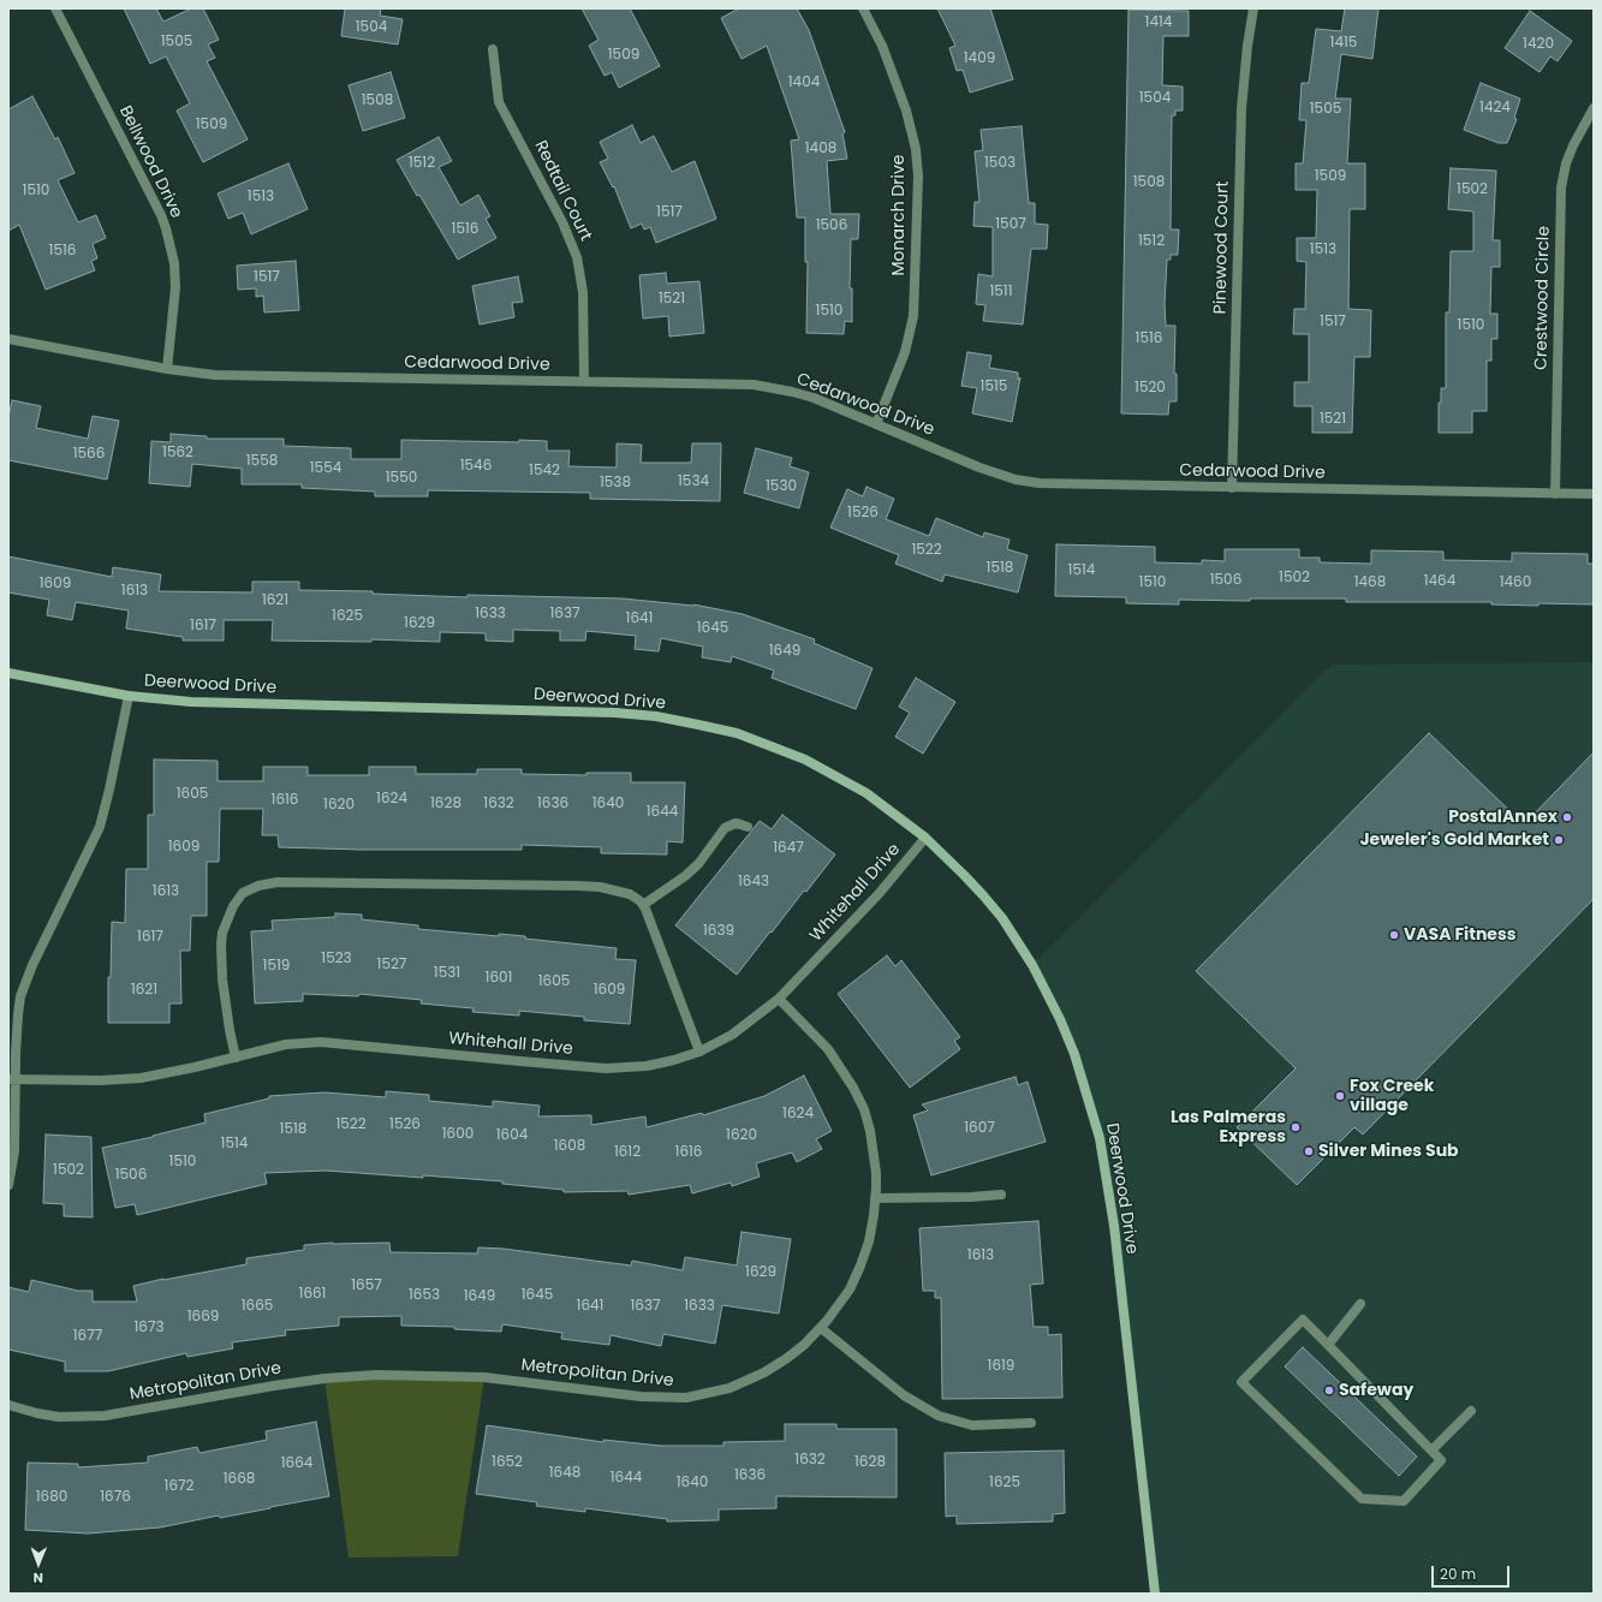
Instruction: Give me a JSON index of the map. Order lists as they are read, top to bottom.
{
  "streets": {
    "street": [
      "Bellwood Drive",
      "Redtail Court",
      "Monarch Drive",
      "Pinewood Court",
      "Crestwood Circle",
      "Cedarwood Drive",
      "Deerwood Drive",
      "Whitehall Drive",
      "Metropolitan Drive"
    ]
  },
  "crossings": [
    ["Bellwood Drive", "Cedarwood Drive"],
    ["Redtail Court", "Cedarwood Drive"],
    ["Monarch Drive", "Cedarwood Drive"],
    ["Pinewood Court", "Cedarwood Drive"],
    ["Crestwood Circle", "Cedarwood Drive"],
    ["Deerwood Drive", "Whitehall Drive"],
    ["Whitehall Drive", "Metropolitan Drive"]
  ],
  "places": [
    "PostalAnnex",
    "Jeweler's Gold Market",
    "VASA Fitness",
    "Fox Creek village",
    "Las Palmeras Express",
    "Silver Mines Sub",
    "Safeway"
  ],
  "house_numbers": [
    "1414",
    "1504",
    "1505",
    "1415",
    "1420",
    "1509",
    "1409",
    "1404",
    "1504",
    "1508",
    "1424",
    "1505",
    "1509",
    "1408",
    "1512",
    "1503",
    "1509",
    "1508",
    "1502",
    "1510",
    "1513",
    "1517",
    "1507",
    "1506",
    "1516",
    "1512",
    "1513",
    "1516",
    "1517",
    "1511",
    "1521",
    "1510",
    "1517",
    "1510",
    "1516",
    "1515",
    "1520",
    "1521",
    "1562",
    "1566",
    "1558",
    "1546",
    "1554",
    "1542",
    "1550",
    "1534",
    "1538",
    "1530",
    "1526",
    "1522",
    "1518",
    "1514",
    "1502",
    "1506",
    "1464",
    "1510",
    "1468",
    "1460",
    "1609",
    "1613",
    "1621",
    "1633",
    "1637",
    "1625",
    "1641",
    "1629",
    "1617",
    "1645",
    "1649",
    "1605",
    "1624",
    "1616",
    "1628",
    "1632",
    "1636",
    "1640",
    "1620",
    "1644",
    "1609",
    "1647",
    "1643",
    "1613",
    "1639",
    "1617",
    "1523",
    "1527",
    "1519",
    "1531",
    "1601",
    "1605",
    "1621",
    "1609",
    "1624",
    "1522",
    "1526",
    "1607",
    "1518",
    "1600",
    "1604",
    "1620",
    "1514",
    "1608",
    "1612",
    "1616",
    "1510",
    "1502",
    "1506",
    "1613",
    "1629",
    "1657",
    "1661",
    "1653",
    "1645",
    "1649",
    "1665",
    "1641",
    "1637",
    "1633",
    "1669",
    "1673",
    "1677",
    "1619",
    "1632",
    "1652",
    "1628",
    "1664",
    "1648",
    "1636",
    "1644",
    "1668",
    "1640",
    "1625",
    "1672",
    "1680",
    "1676"
  ],
  "scale_bar": "20 m",
  "north": "bottom"
}
